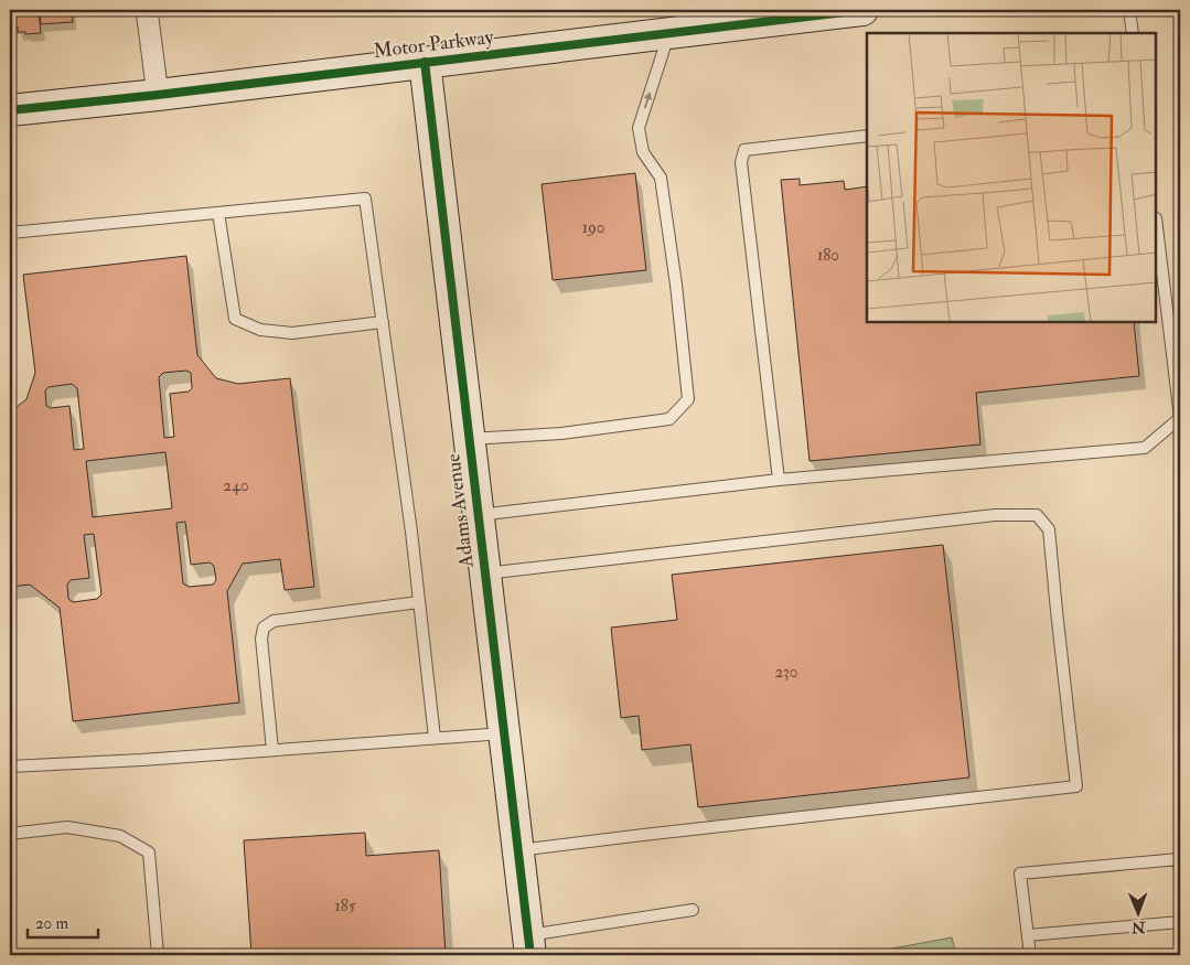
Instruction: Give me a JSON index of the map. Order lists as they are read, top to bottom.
{
  "streets": {
    "street": ["Motor Parkway", "Adams Avenue"]
  },
  "crossings": [
    ["Motor Parkway", "Adams Avenue"]
  ],
  "house_numbers": [
    "190",
    "180",
    "240",
    "230",
    "185"
  ],
  "scale_bar": "20 m",
  "north": "bottom"
}
